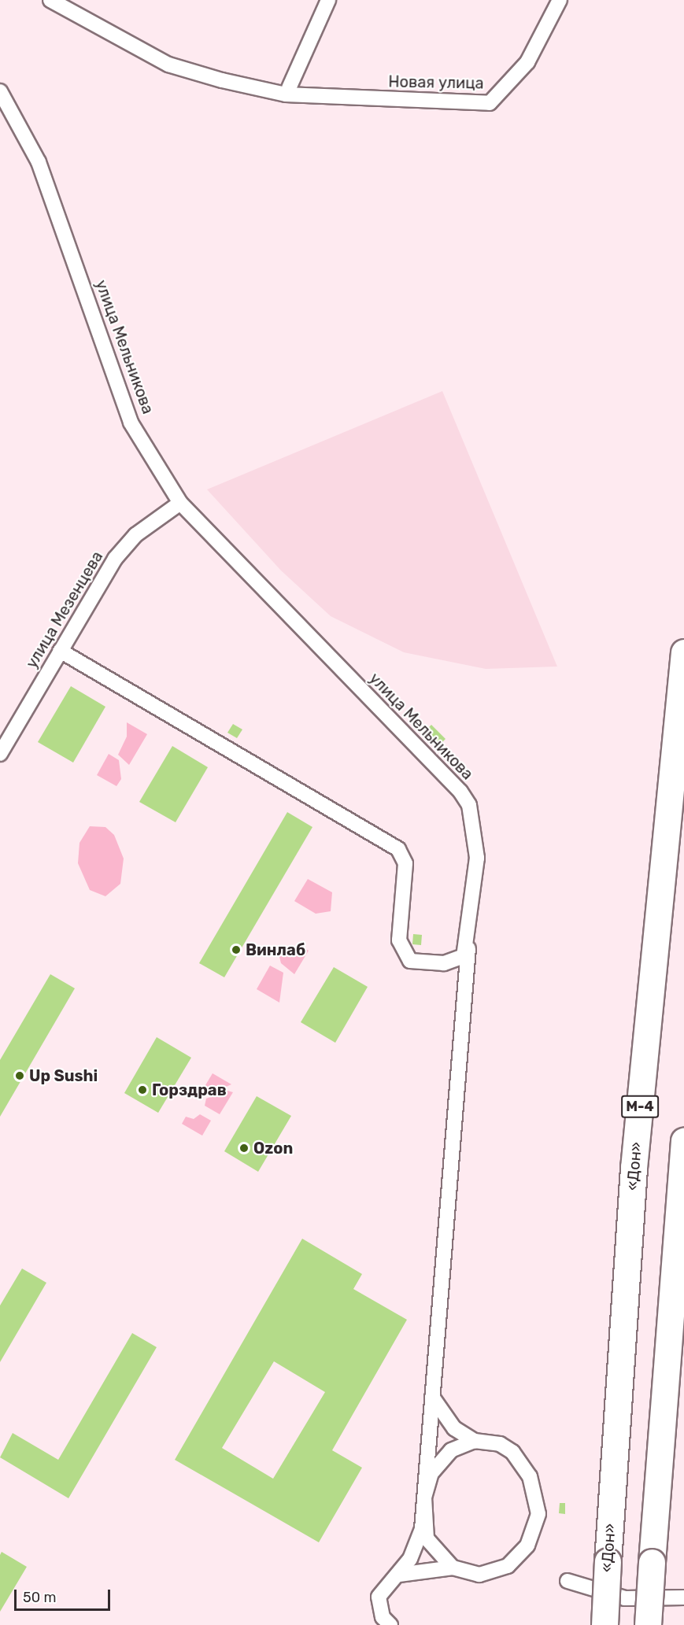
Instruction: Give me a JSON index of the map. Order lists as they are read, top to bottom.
{
  "streets": {
    "highway": ["М-4", "«Дон»"],
    "street": ["Новая улица", "улица Мельникова", "улица Мезенцева"]
  },
  "crossings": [
    ["улица Мельникова", "улица Мезенцева"]
  ],
  "places": [
    "Винлаб",
    "Up Sushi",
    "Горздрав",
    "Ozon"
  ],
  "scale_bar": "50 m"
}
